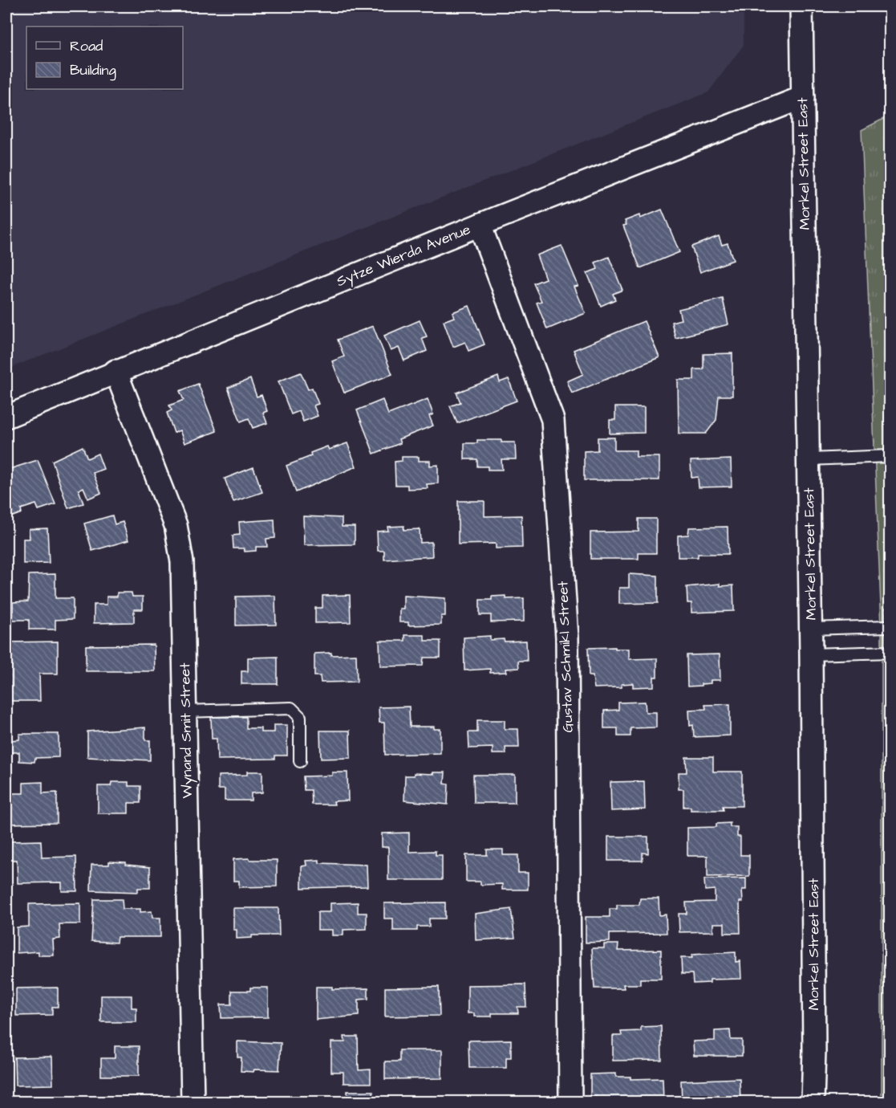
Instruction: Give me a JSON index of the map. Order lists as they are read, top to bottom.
{
  "streets": {
    "street": [
      "Morkel Street East",
      "Sytze Wierda Avenue",
      "Gustav Schmikl Street",
      "Wynand Smit Street"
    ]
  },
  "crossings": [
    ["Morkel Street East", "Sytze Wierda Avenue"],
    ["Sytze Wierda Avenue", "Gustav Schmikl Street"],
    ["Sytze Wierda Avenue", "Wynand Smit Street"]
  ],
  "legend": ["Road", "Building"]
}
